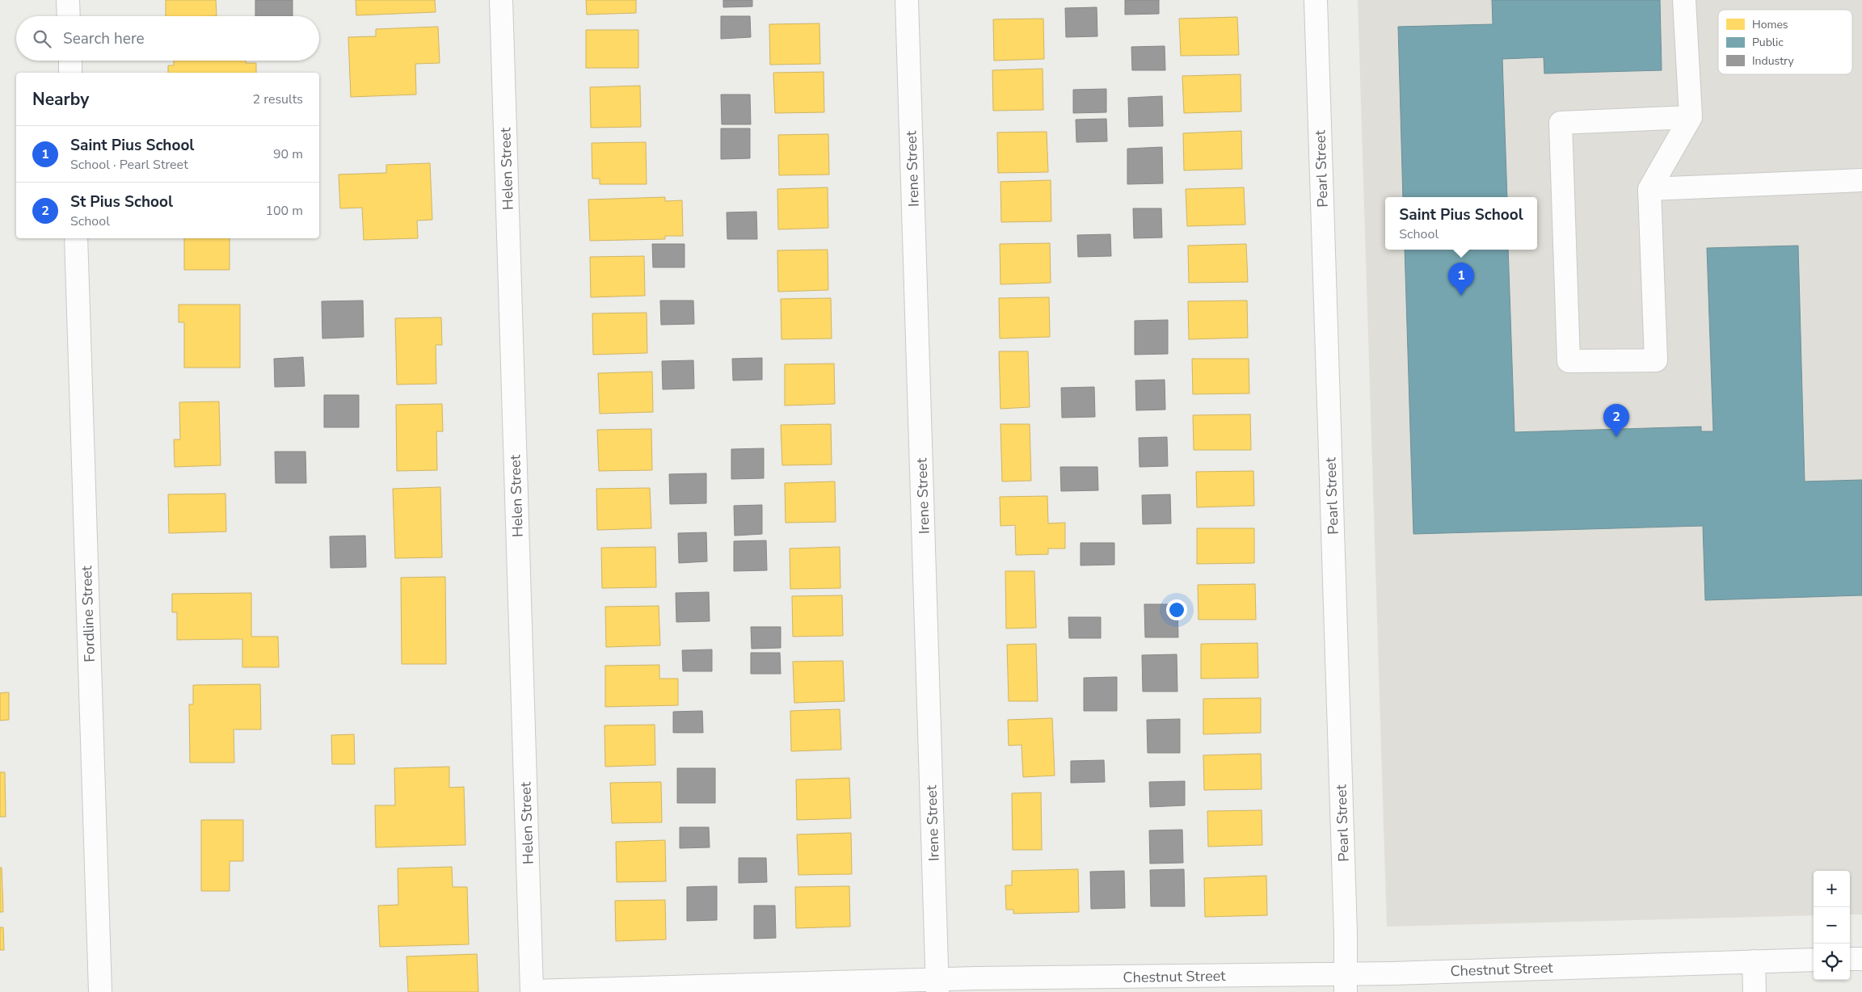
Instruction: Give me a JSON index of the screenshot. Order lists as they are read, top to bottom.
{
  "streets": {
    "street": [
      "Helen Street",
      "Irene Street",
      "Pearl Street",
      "Fordline Street",
      "Chestnut Street"
    ]
  },
  "crossings": [
    ["Helen Street", "Chestnut Street"],
    ["Irene Street", "Chestnut Street"],
    ["Pearl Street", "Chestnut Street"]
  ],
  "legend": ["Homes", "Public", "Industry"],
  "page": {
    "search": "Search here",
    "heading": ["Nearby", "2 results"],
    "list": [
      {
        "mark": "1",
        "name": "Saint Pius School",
        "note": "School · Pearl Street",
        "value": "90 m"
      },
      {
        "mark": "2",
        "name": "St Pius School",
        "note": "School",
        "value": "100 m"
      }
    ],
    "popup": ["Saint Pius School", "School"],
    "pins": ["1", "2"],
    "map_buttons": ["+", "−"]
  }
}
